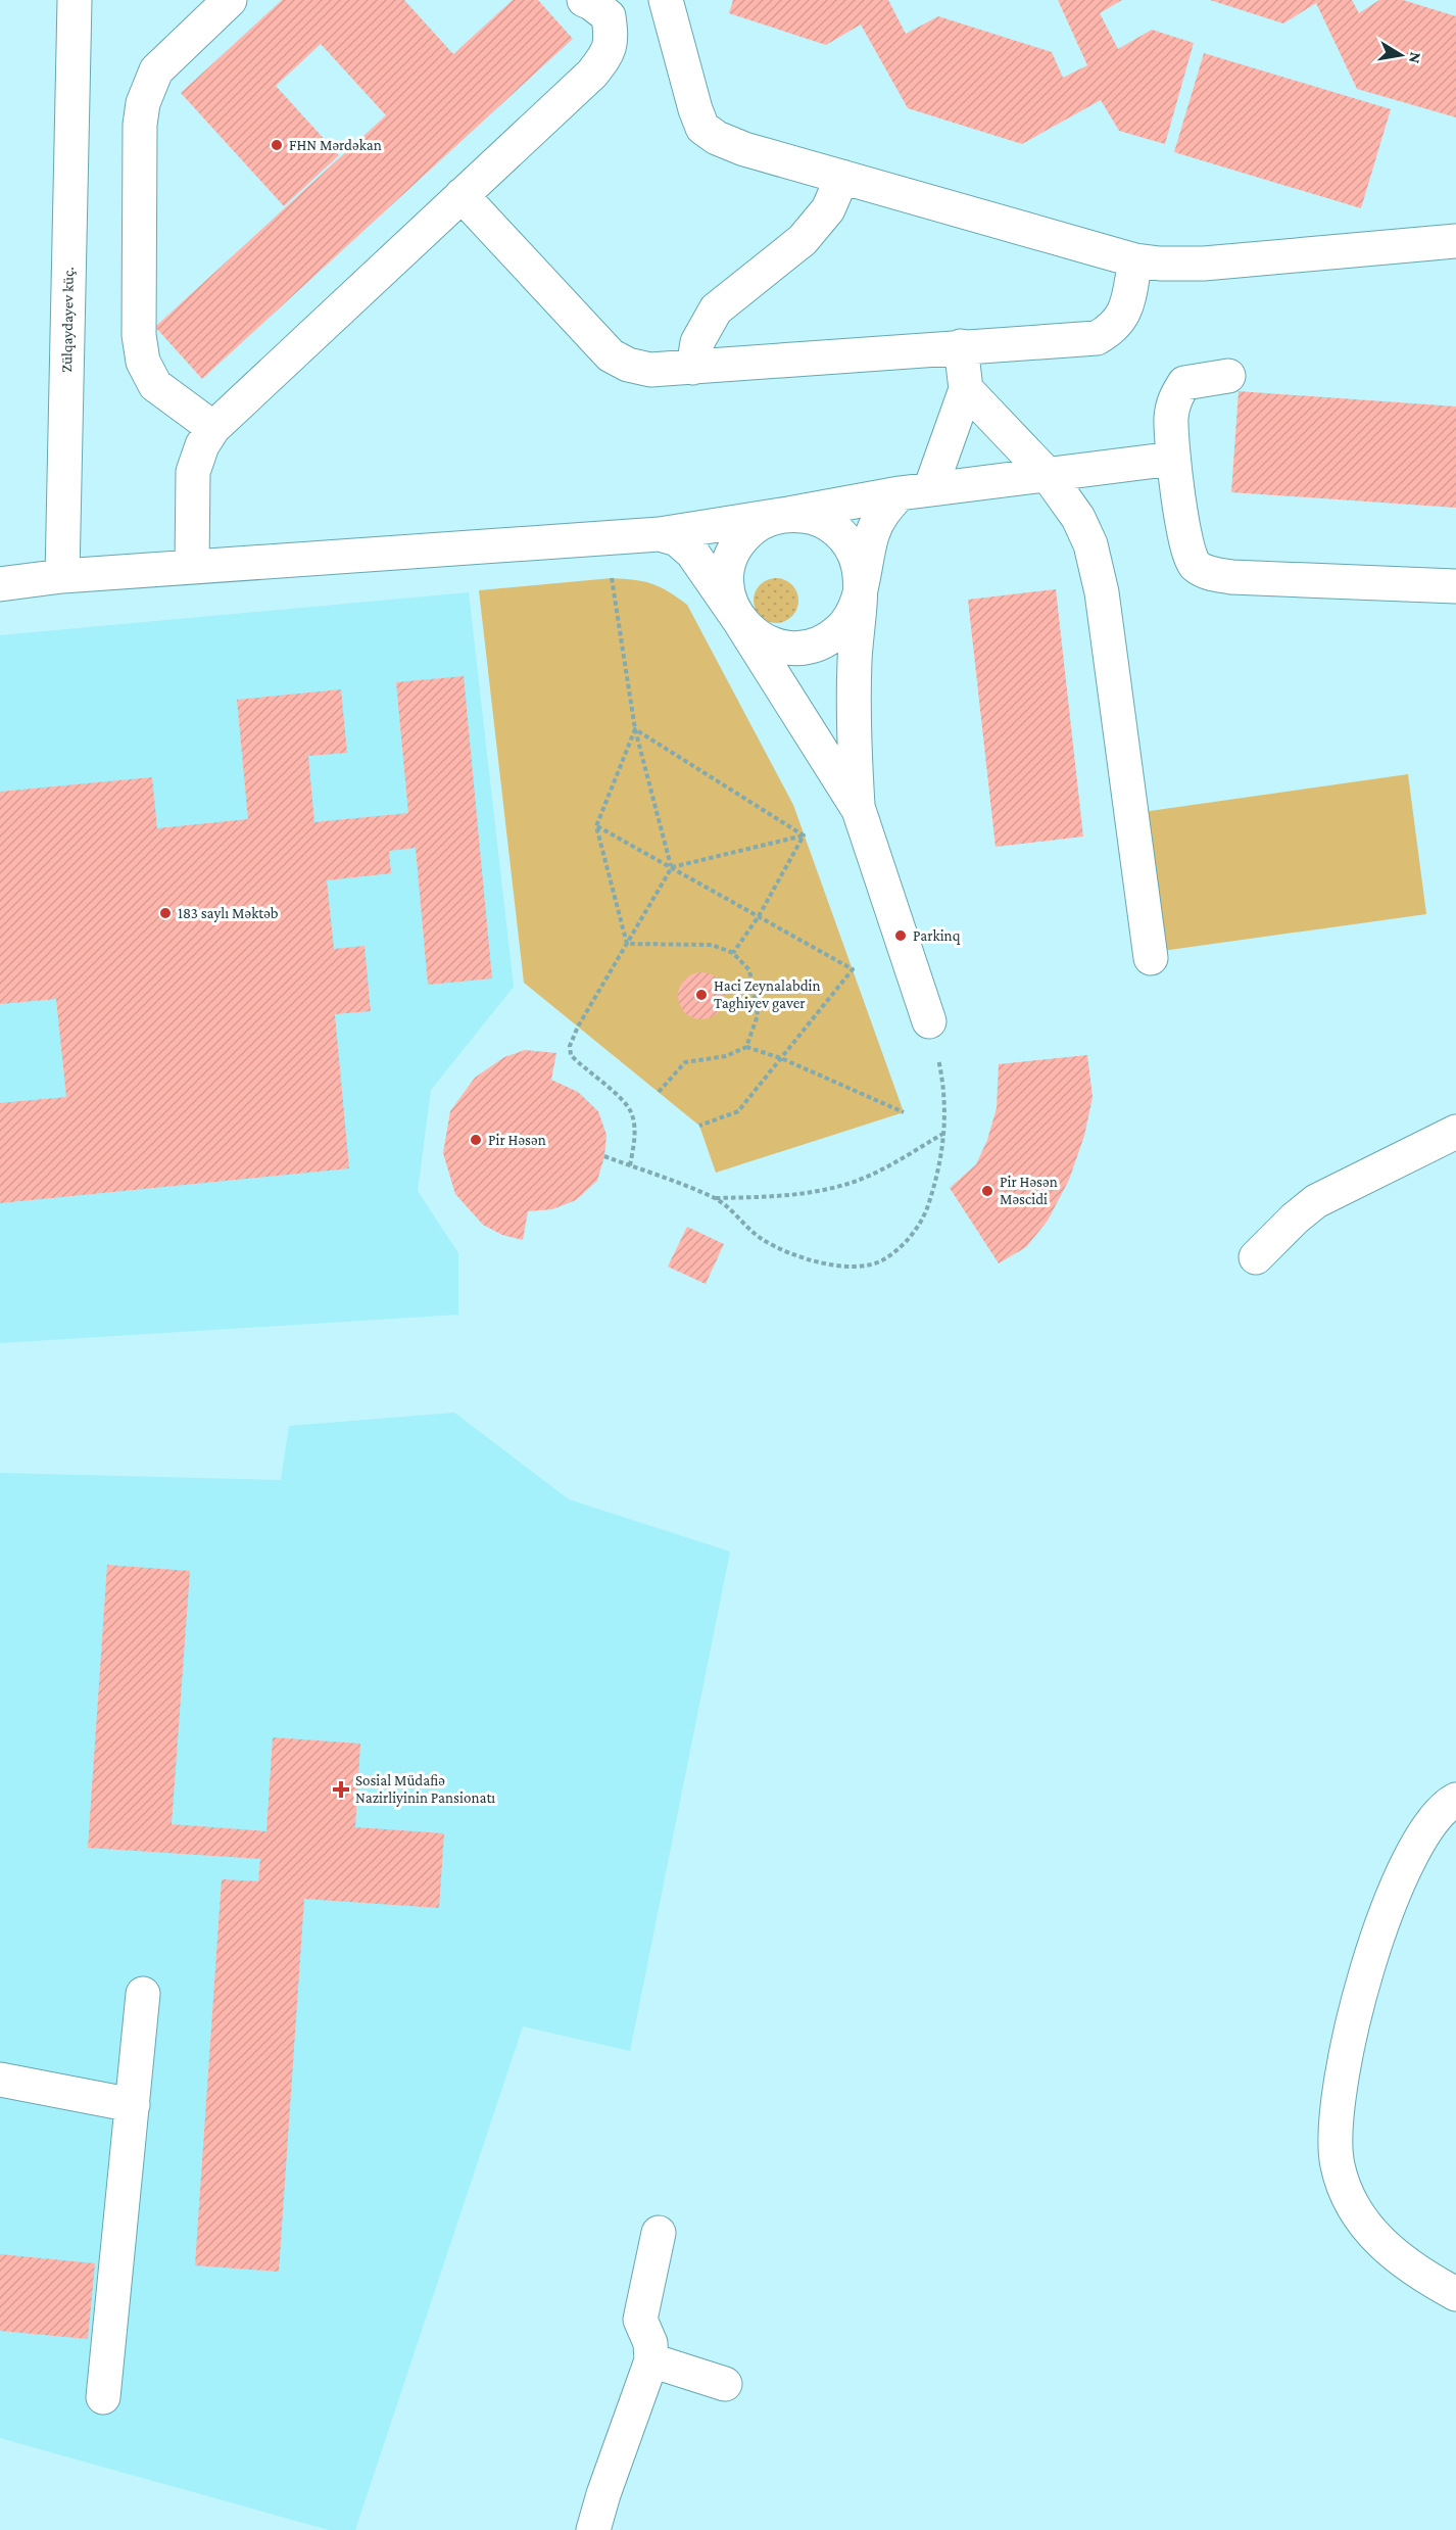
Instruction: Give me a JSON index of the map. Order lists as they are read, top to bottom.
{
  "streets": {
    "street": ["Zülqaydayev küç."]
  },
  "places": {
    "other": [
      "FHN Mərdəkan",
      "183 saylı Məktəb",
      "Parkinq",
      "Haci Zeynalabdin Taghiyev gaver",
      "Pir Həsən",
      "Pir Həsən Məscidi"
    ],
    "health": ["Sosial Müdafiə Nazirliyinin Pansionatı"]
  },
  "north": "right"
}
